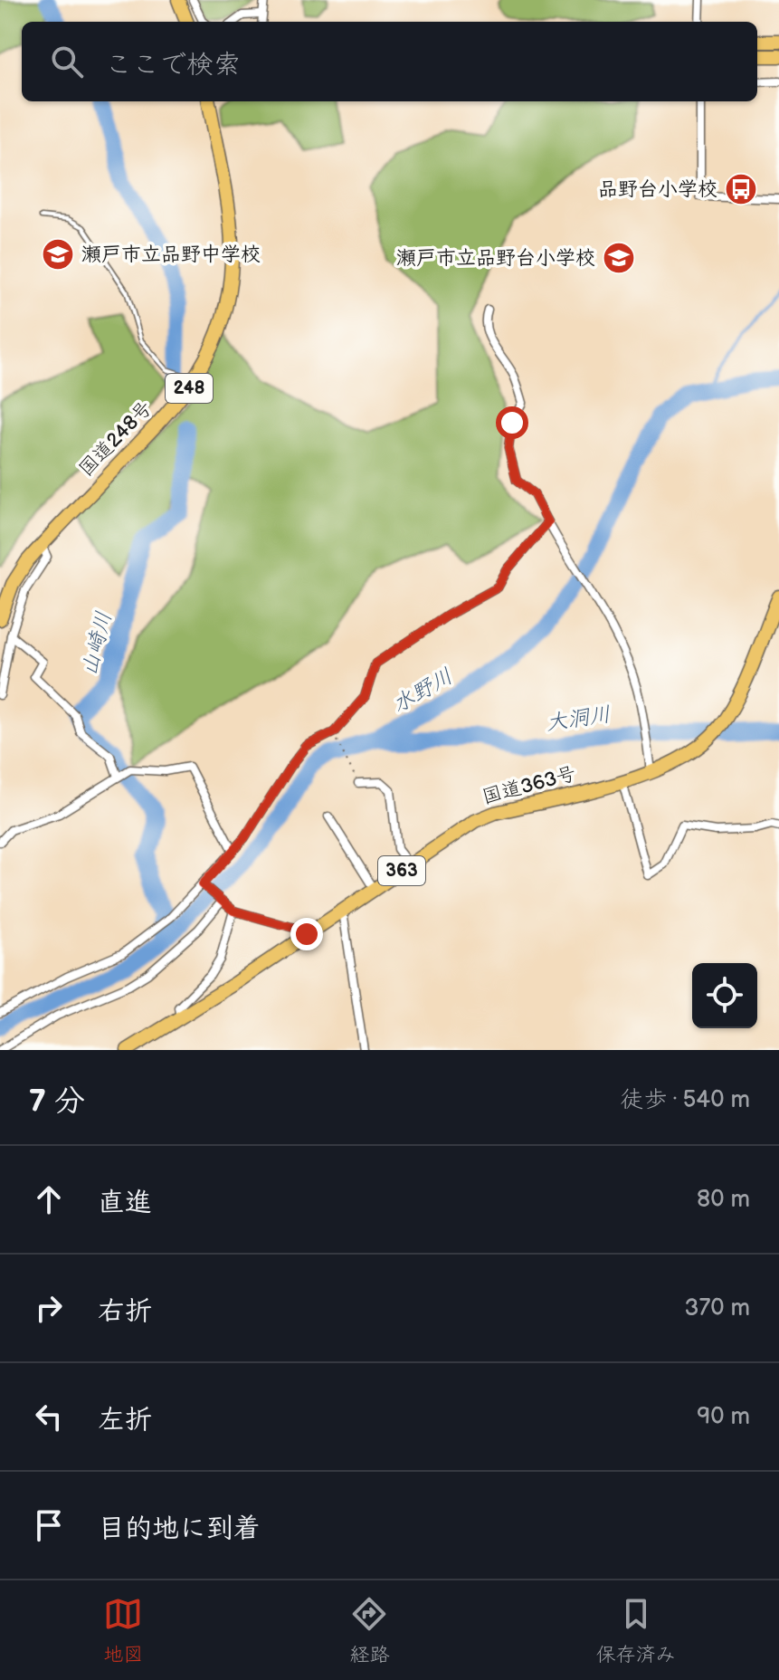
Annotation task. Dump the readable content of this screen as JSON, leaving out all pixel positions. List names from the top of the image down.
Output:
{
  "streets": {
    "highway": [
      "248",
      "国道248号",
      "国道363号",
      "363"
    ]
  },
  "water": ["山崎川", "水野川", "大洞川"],
  "places": {
    "bus stop": ["品野台小学校"],
    "school or university": ["瀬戸市立品野中学校", "瀬戸市立品野台小学校"]
  },
  "page": {
    "search": "ここで検索",
    "heading": ["7 分", "徒歩 · 540 m"],
    "list": [
      ["直進", "80 m"],
      ["右折", "370 m"],
      ["左折", "90 m"],
      "目的地に到着"
    ],
    "nav": ["地図", "経路", "保存済み"]
  }
}
